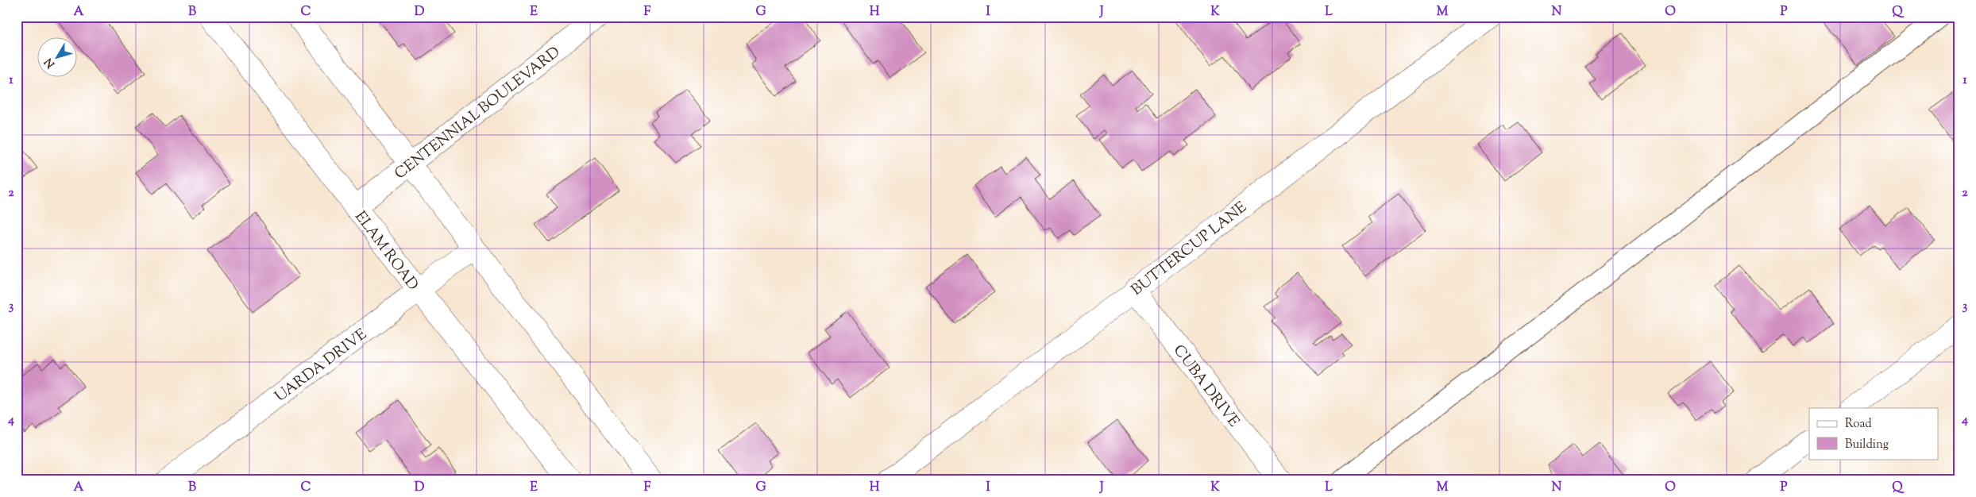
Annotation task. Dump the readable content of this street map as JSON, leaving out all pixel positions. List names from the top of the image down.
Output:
{
  "streets": {
    "street": [
      "CENTENNIAL BOULEVARD",
      "BUTTERCUP LANE",
      "ELAM ROAD",
      "UARDA DRIVE",
      "CUBA DRIVE"
    ]
  },
  "crossings": [
    ["CENTENNIAL BOULEVARD", "ELAM ROAD"],
    ["BUTTERCUP LANE", "CUBA DRIVE"],
    ["ELAM ROAD", "UARDA DRIVE"]
  ],
  "legend": ["Road", "Building"],
  "north": "bottom left",
  "grid": {
    "columns": [
      "A",
      "B",
      "C",
      "D",
      "E",
      "F",
      "G",
      "H",
      "I",
      "J",
      "K",
      "L",
      "M",
      "N",
      "O",
      "P",
      "Q"
    ],
    "rows": [
      "1",
      "2",
      "3",
      "4"
    ]
  }
}
